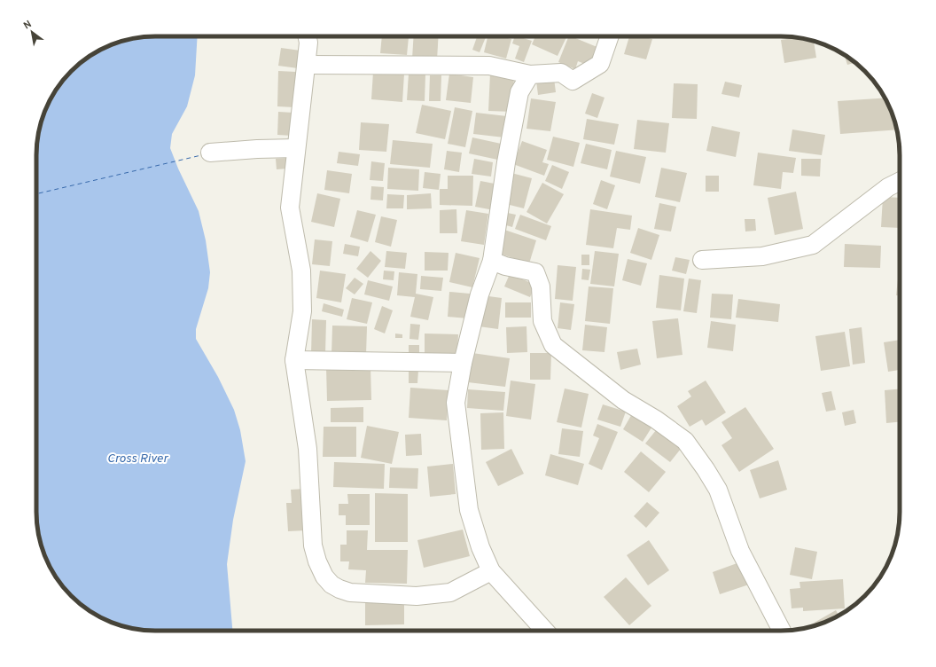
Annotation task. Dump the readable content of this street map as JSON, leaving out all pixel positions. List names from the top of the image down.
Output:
{
  "water": ["Cross River"],
  "north": "top left"
}
